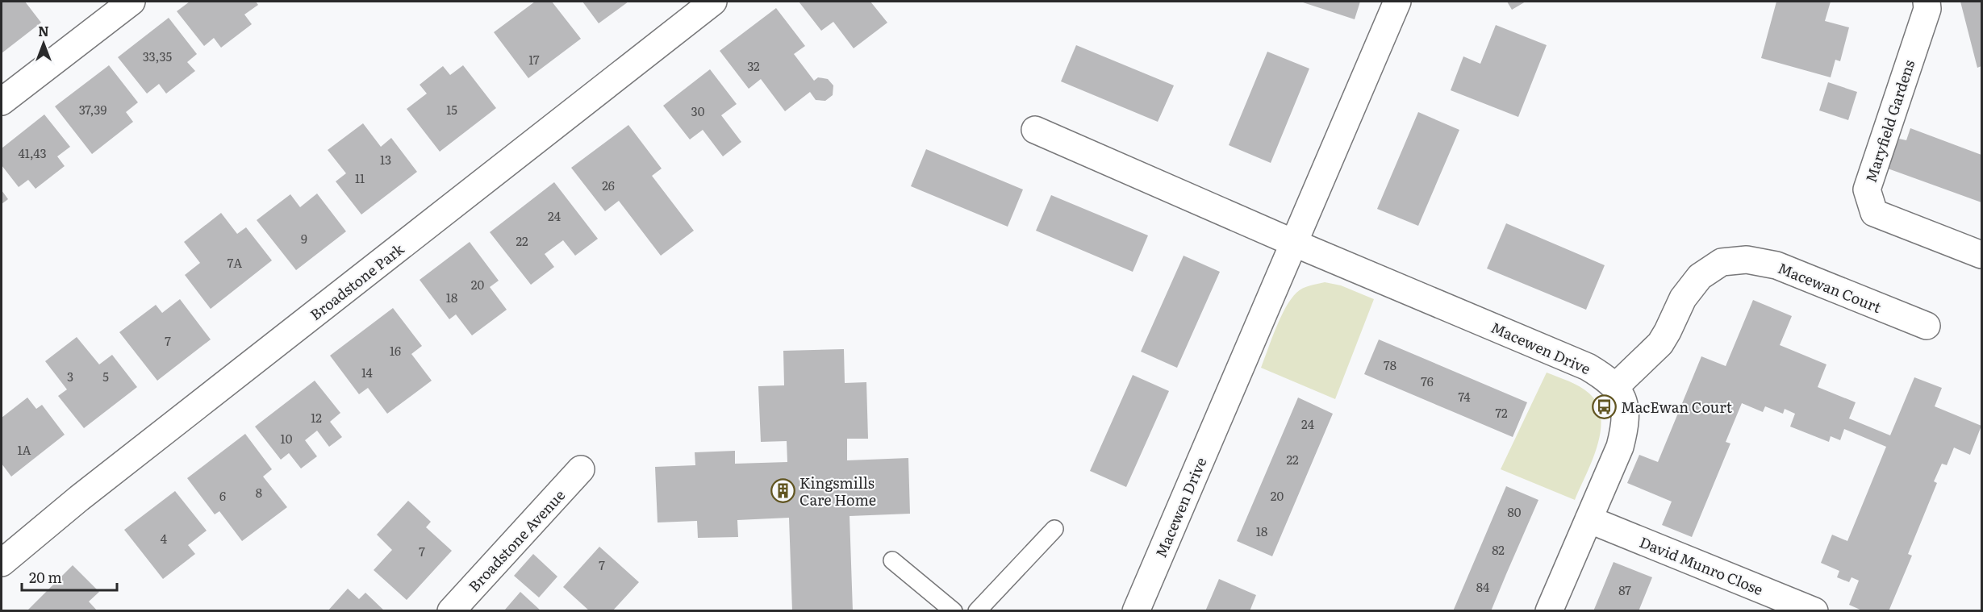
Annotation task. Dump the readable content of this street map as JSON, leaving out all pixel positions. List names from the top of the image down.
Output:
{
  "streets": {
    "street": [
      "Maryfield Gardens",
      "Broadstone Park",
      "Macewan Court",
      "Macewen Drive",
      "Broadstone Avenue",
      "David Munro Close"
    ]
  },
  "crossings": [
    ["Macewan Court", "Macewen Drive"]
  ],
  "places": {
    "bus stop": ["MacEwan Court"],
    "building": ["Kingsmills Care Home"]
  },
  "house_numbers": [
    "33,35",
    "17",
    "32",
    "37,39",
    "15",
    "30",
    "41,43",
    "13",
    "11",
    "26",
    "24",
    "9",
    "22",
    "7A",
    "20",
    "18",
    "7",
    "16",
    "78",
    "14",
    "3",
    "5",
    "76",
    "74",
    "72",
    "12",
    "24",
    "10",
    "1A",
    "22",
    "8",
    "6",
    "20",
    "80",
    "18",
    "4",
    "82",
    "7",
    "7",
    "84",
    "87"
  ],
  "scale_bar": "20 m",
  "north": "top"
}
